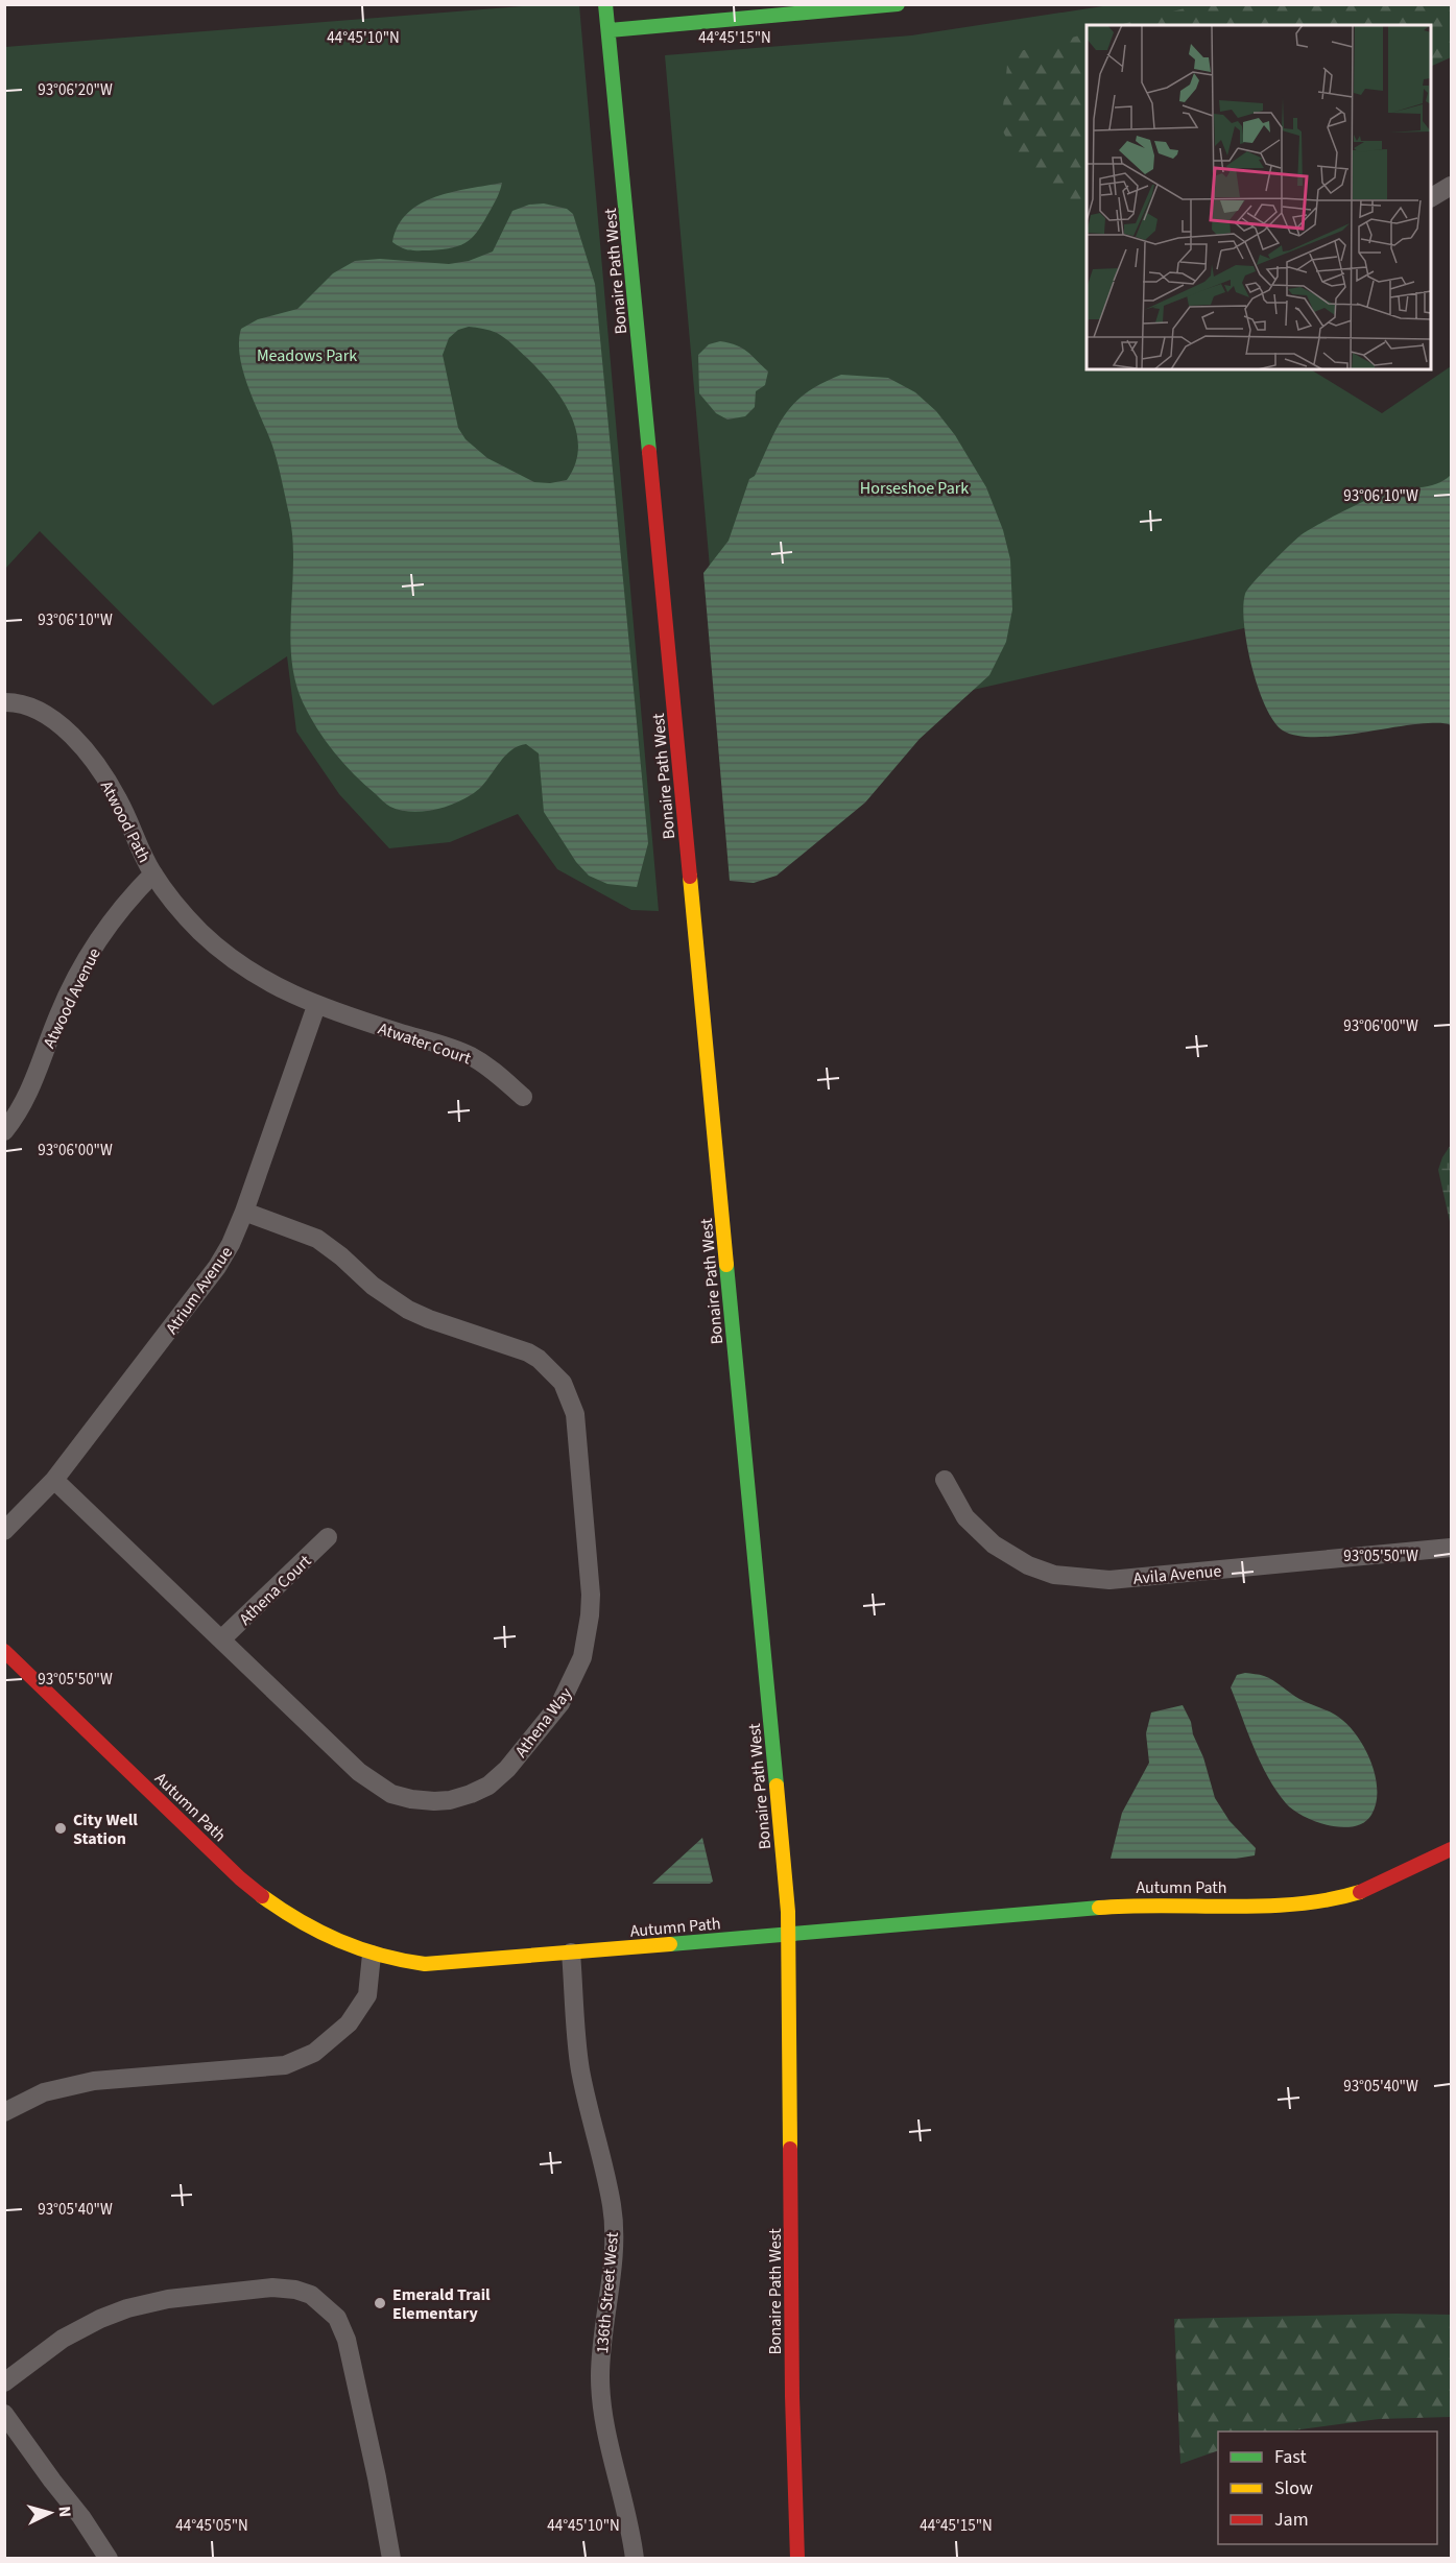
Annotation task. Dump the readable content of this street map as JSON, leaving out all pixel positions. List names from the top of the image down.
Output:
{
  "streets": {
    "street": [
      "Bonaire Path West",
      "Atwood Path",
      "Atwood Avenue",
      "Atwater Court",
      "Atrium Avenue",
      "Avila Avenue",
      "Athena Court",
      "Athena Way",
      "Autumn Path",
      "136th Street West"
    ]
  },
  "crossings": [
    ["Bonaire Path West", "Autumn Path"],
    ["Atwood Path", "Atwood Avenue"],
    ["Atwood Path", "Atwater Court"],
    ["Atwood Path", "Atrium Avenue"],
    ["Atwater Court", "Atrium Avenue"],
    ["Atrium Avenue", "Athena Way"],
    ["Athena Court", "Athena Way"],
    ["Autumn Path", "136th Street West"]
  ],
  "parks": ["Meadows Park", "Horseshoe Park"],
  "places": ["City Well Station", "Emerald Trail Elementary"],
  "legend": ["Fast", "Slow", "Jam"],
  "north": "right",
  "coordinates": [
    "44°45'10\"N",
    "44°45'15\"N",
    "93°06'20\"W",
    "93°06'10\"W",
    "93°06'00\"W",
    "93°05'50\"W",
    "93°05'40\"W",
    "44°45'05\"N"
  ]
}
